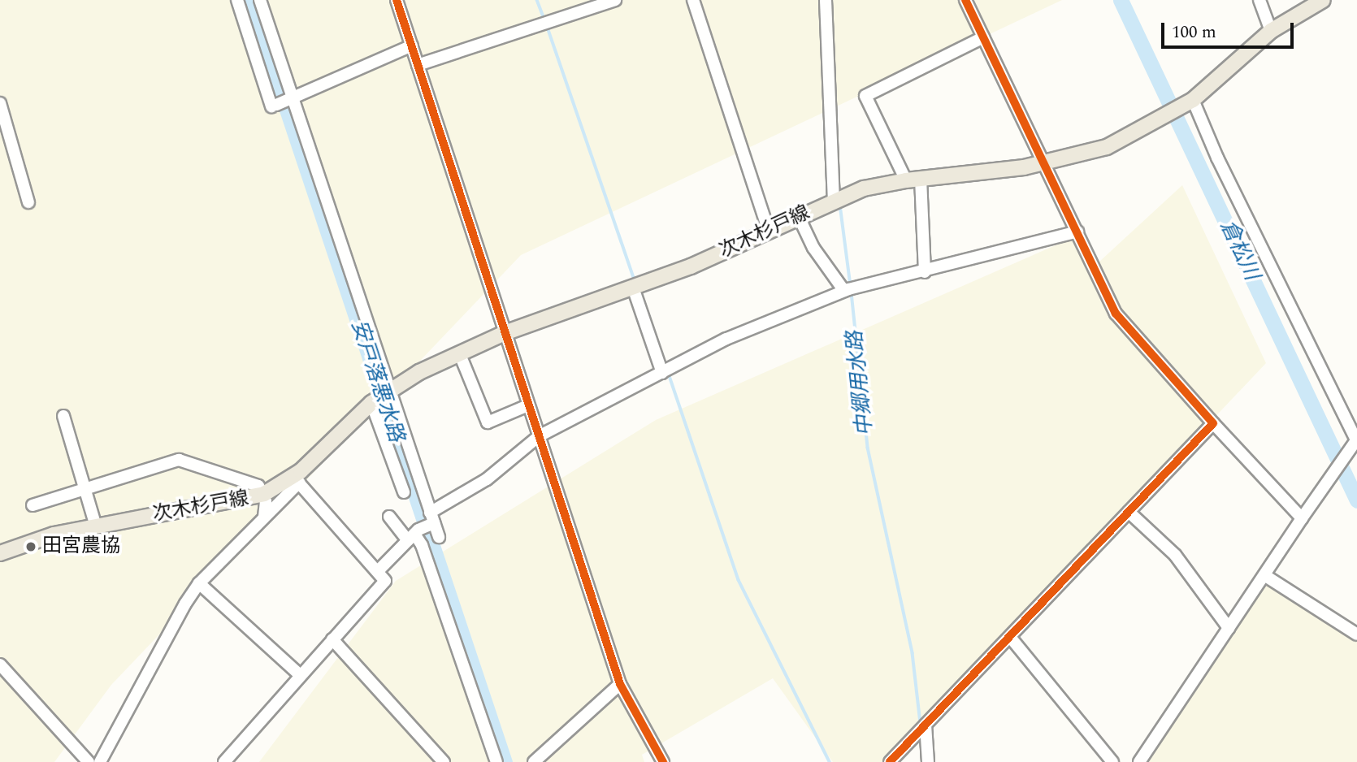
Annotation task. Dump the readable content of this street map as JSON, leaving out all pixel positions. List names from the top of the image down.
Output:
{
  "streets": {
    "main road": ["次木杉戸線"]
  },
  "water": ["倉松川", "安戸落悪水路", "中郷用水路"],
  "places": ["田宮農協"],
  "scale_bar": "100 m"
}
